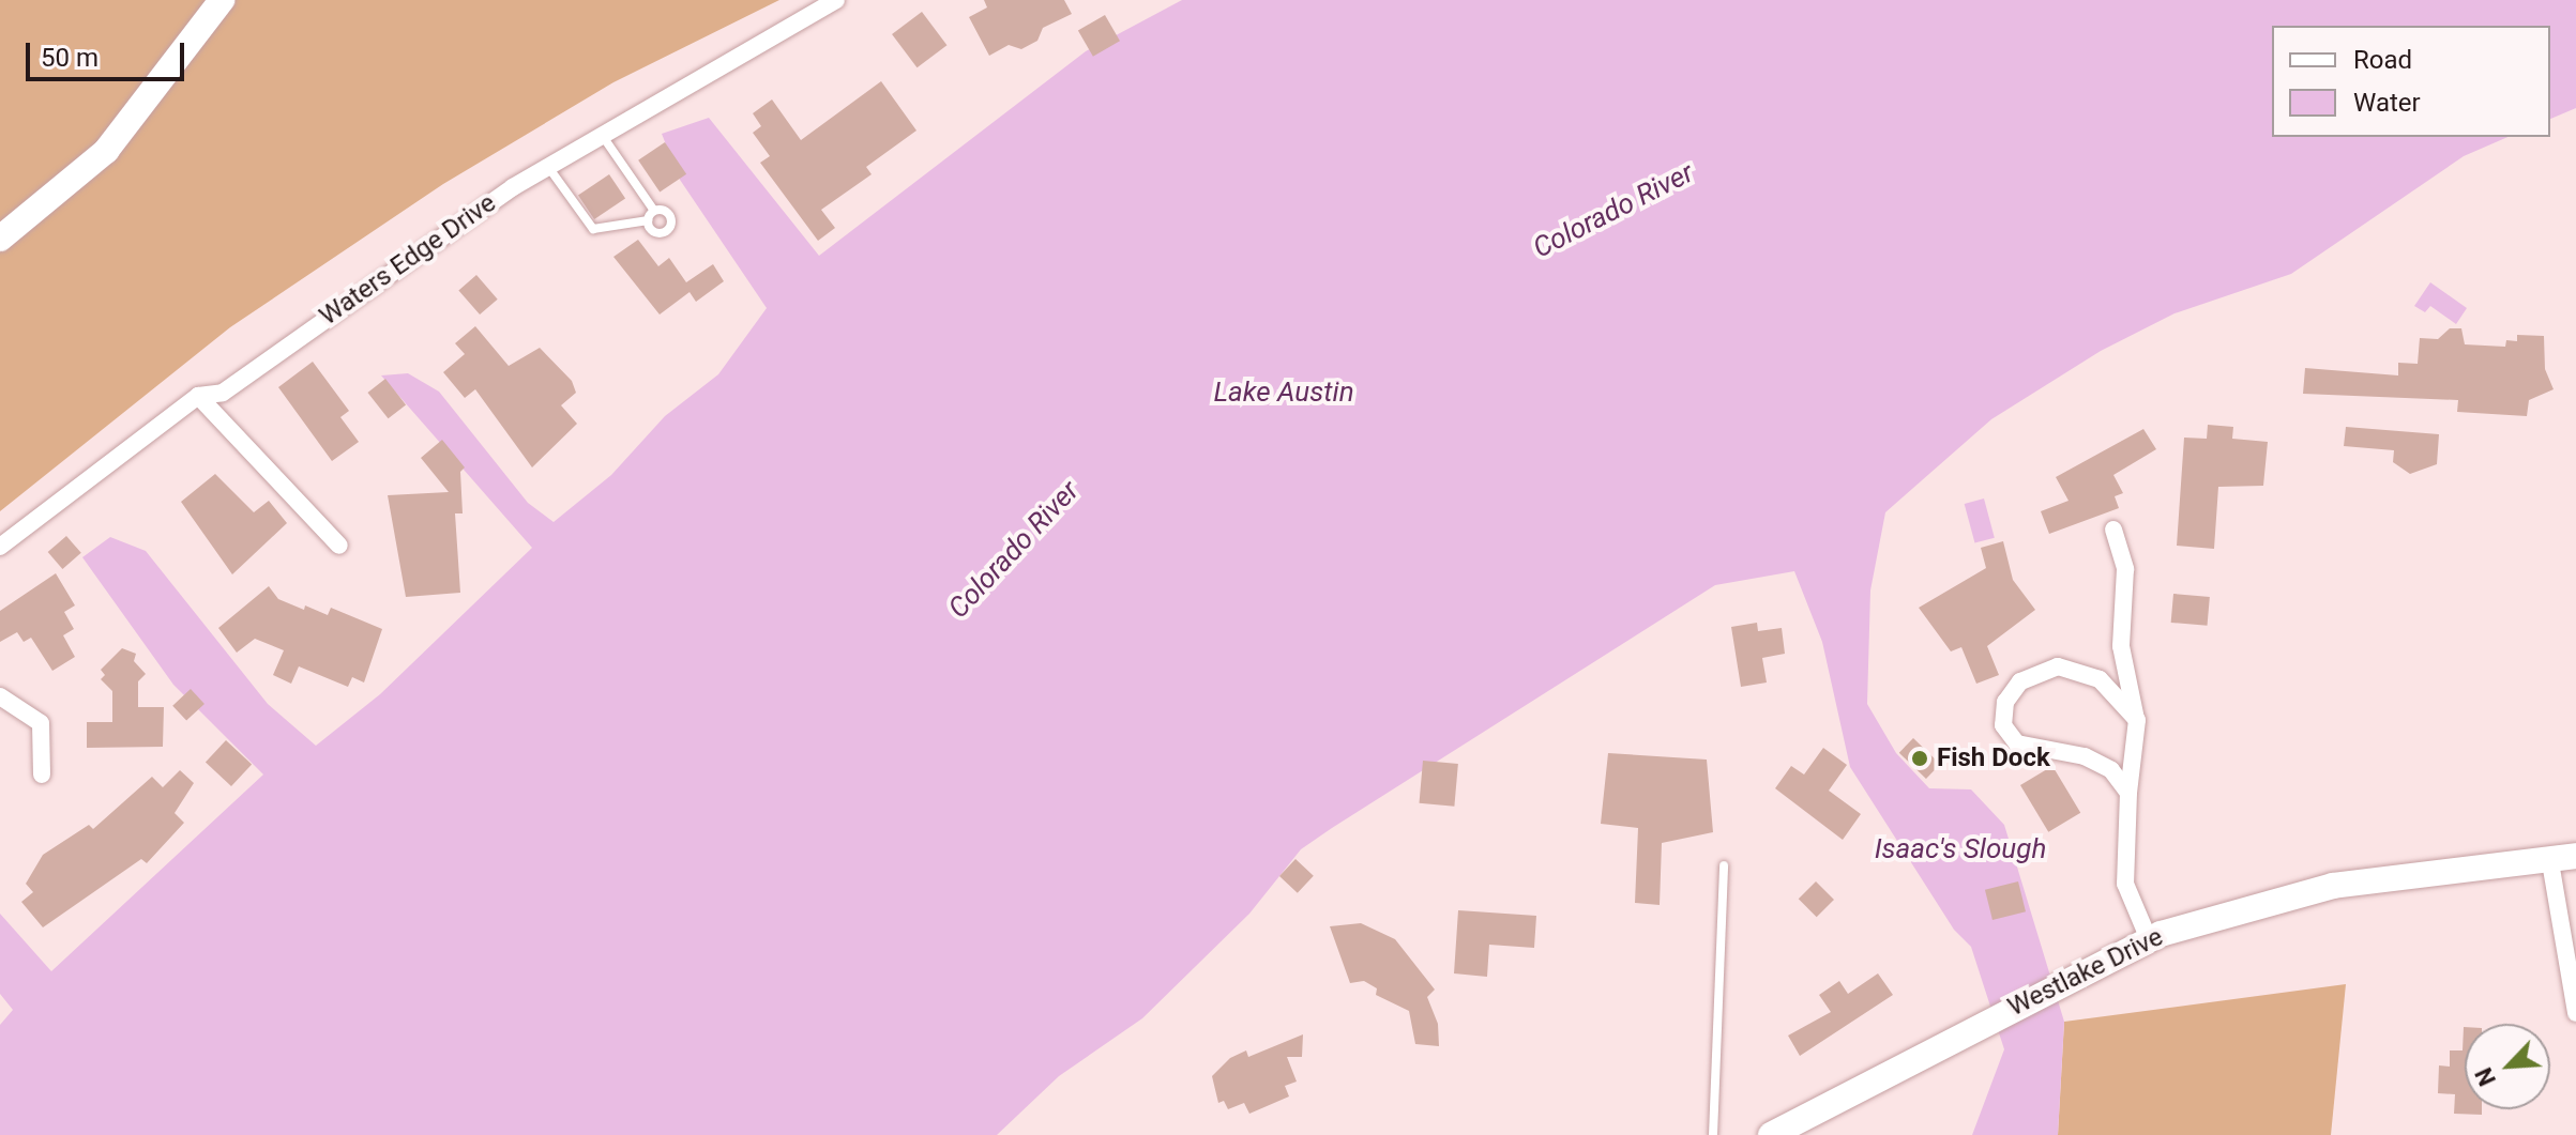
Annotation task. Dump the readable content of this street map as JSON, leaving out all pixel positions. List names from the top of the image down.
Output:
{
  "streets": {
    "street": ["Waters Edge Drive", "Westlake Drive"]
  },
  "water": ["Colorado River", "Lake Austin", "Isaac's Slough"],
  "places": ["Fish Dock"],
  "legend": ["Road", "Water"],
  "scale_bar": "50 m",
  "north": "bottom left"
}
